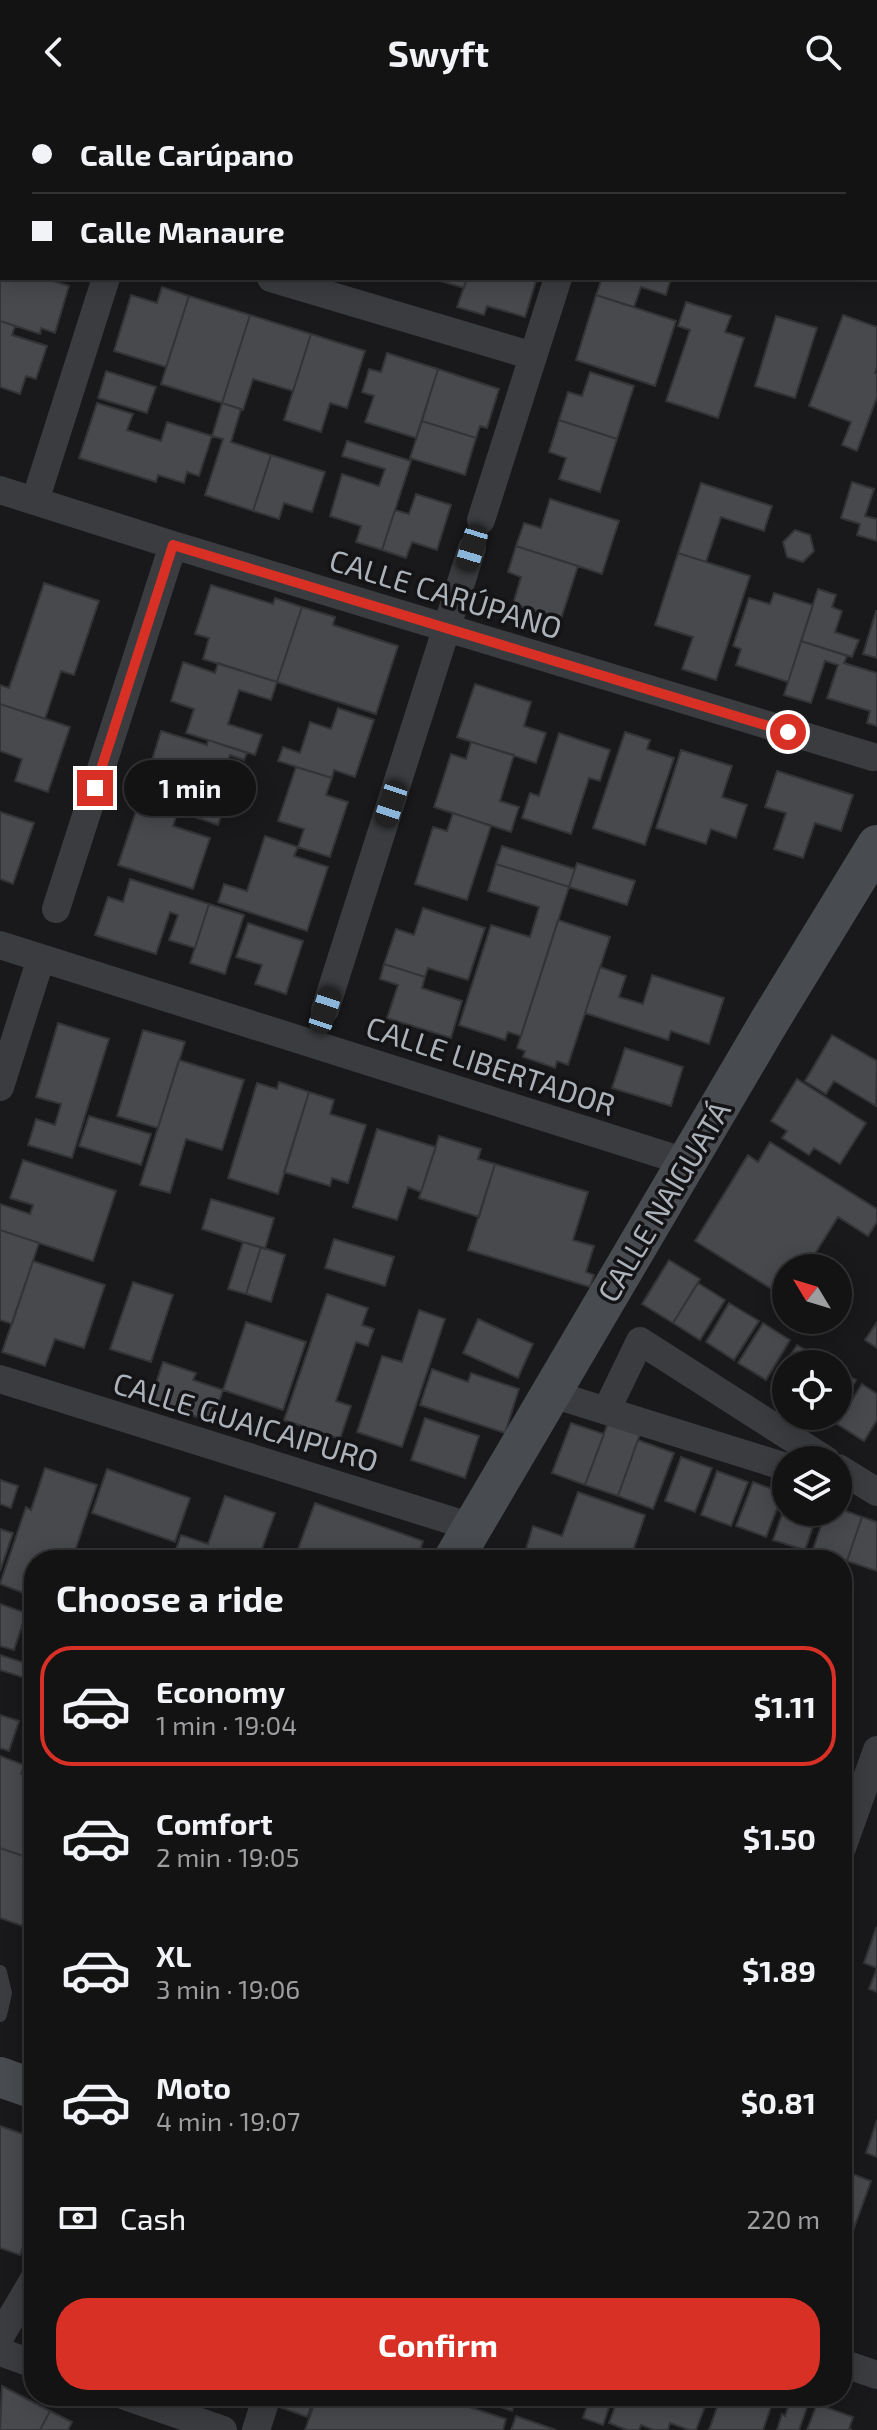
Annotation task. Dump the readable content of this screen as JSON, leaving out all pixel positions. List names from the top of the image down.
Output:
{
  "streets": {
    "street": [
      "CALLE CARÚPANO",
      "CALLE LIBERTADOR",
      "CALLE NAIGUATÁ",
      "CALLE GUAICAIPURO"
    ]
  },
  "crossings": [
    ["CALLE LIBERTADOR", "CALLE NAIGUATÁ"],
    ["CALLE NAIGUATÁ", "CALLE GUAICAIPURO"]
  ],
  "north": "top left",
  "page": {
    "header": "Swyft",
    "banner": ["Calle Carúpano", "Calle Manaure"],
    "bubble": "1 min",
    "heading": "Choose a ride",
    "list": [
      {
        "name": "Economy",
        "note": "1 min · 19:04",
        "value": "$1.11"
      },
      {
        "name": "Comfort",
        "note": "2 min · 19:05",
        "value": "$1.50"
      },
      {
        "name": "XL",
        "note": "3 min · 19:06",
        "value": "$1.89"
      },
      {
        "name": "Moto",
        "note": "4 min · 19:07",
        "value": "$0.81"
      }
    ],
    "pay": ["Cash", "220 m"],
    "buttons": "Confirm"
  }
}
